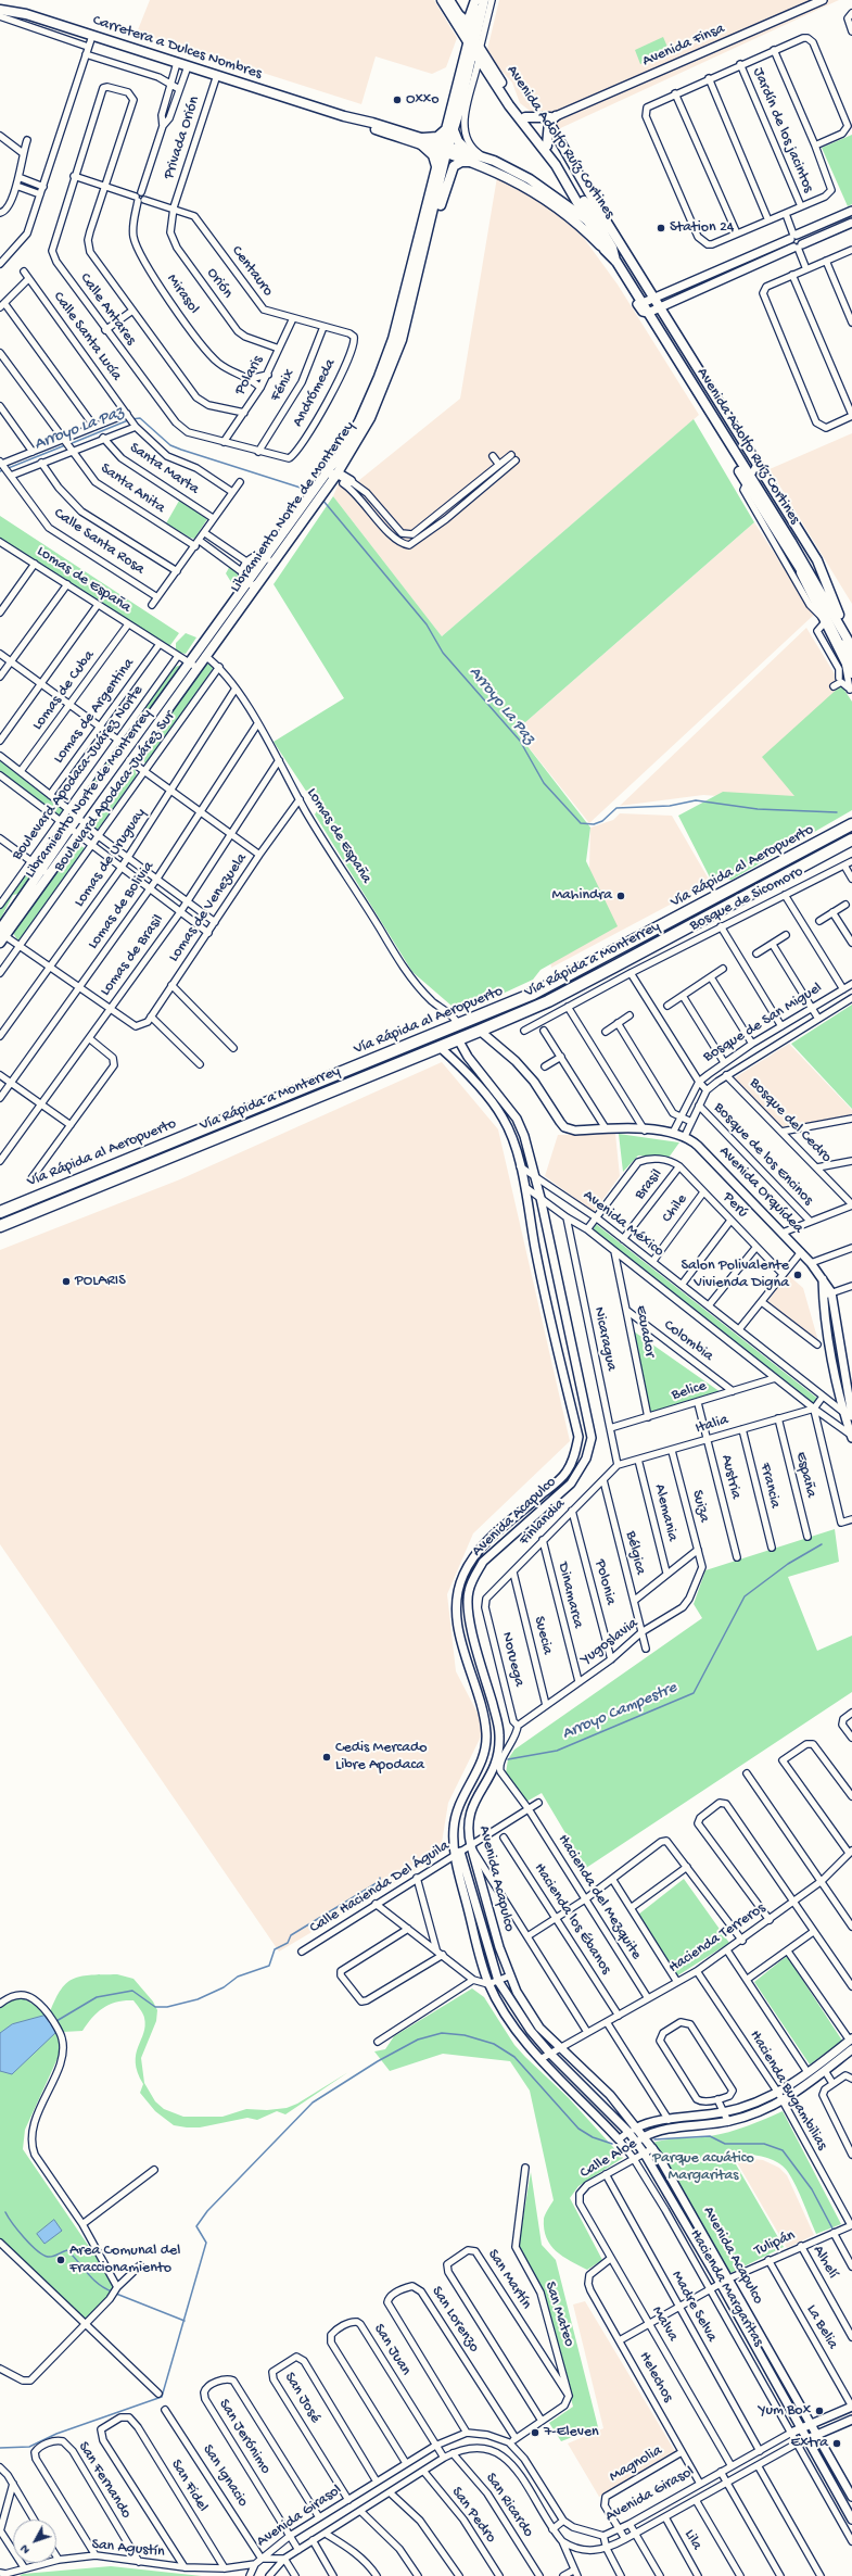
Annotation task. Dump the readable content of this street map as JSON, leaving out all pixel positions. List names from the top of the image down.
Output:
{
  "streets": {
    "highway": ["Vía Rápida al Aeropuerto", "Vía Rápida a Monterrey"],
    "main road": ["Carretera a Dulces Nombres", "Avenida Adolfo Ruíz Cortines", "Libramiento Norte de Monterrey"],
    "street": [
      "Avenida Finsa",
      "Jardín de los jacintos",
      "Privada Orión",
      "Centauro",
      "Orión",
      "Mirasol",
      "Calle Antares",
      "Calle Santa Lucía",
      "Polaris",
      "Fénix",
      "Andrómeda",
      "Santa Marta",
      "Santa Anita",
      "Calle Santa Rosa",
      "Lomas de España",
      "Lomas de Cuba",
      "Lomas de Argentina",
      "Boulevard Apodaca-Juárez Norte",
      "Boulevard Apodaca-Juárez Sur",
      "Lomas de Uruguay",
      "Bosque de Sicomoro",
      "Lomas de Bolivia",
      "Lomas de Venezuela",
      "Lomas de Brasil",
      "Bosque de San Miguel",
      "Bosque del Cedro",
      "Bosque de los Encinos",
      "Brasil",
      "Avenida Orquídea",
      "Perú",
      "Chile",
      "Avenida México",
      "Ecuador",
      "Nicaragua",
      "Colombia",
      "Belice",
      "Italia",
      "España",
      "Austria",
      "Francia",
      "Suiza",
      "Alemania",
      "Avenida Acapulco",
      "Finlandia",
      "Bélgica",
      "Polonia",
      "Dinamarca",
      "Suecia",
      "Yugoslavia",
      "Noruega",
      "Calle Hacienda Del Águila",
      "Hacienda del Mezquite",
      "Hacienda los Ébanos",
      "Hacienda Terreros",
      "Hacienda Bugambilias",
      "Calle Aloe",
      "Tulipán",
      "Alhelí",
      "San Martín",
      "Hacienda Margaritas",
      "Madre Selva",
      "San Mateo",
      "San Lorenzo",
      "Malva",
      "La Belia",
      "San Juan",
      "Helechos",
      "San José",
      "San Jerónimo",
      "Magnolia",
      "San Ignacio",
      "San Fernando",
      "San Fidel",
      "Avenida Girasol",
      "San Ricardo",
      "San Pedro",
      "Lila",
      "San Agustín"
    ]
  },
  "crossings": [
    ["Carretera a Dulces Nombres", "Privada Orión"],
    ["Carretera a Dulces Nombres", "Avenida Adolfo Ruíz Cortines"],
    ["Carretera a Dulces Nombres", "Mirasol"],
    ["Carretera a Dulces Nombres", "Libramiento Norte de Monterrey"],
    ["Privada Orión", "Centauro"],
    ["Privada Orión", "Orión"],
    ["Avenida Adolfo Ruíz Cortines", "Libramiento Norte de Monterrey"],
    ["Centauro", "Orión"],
    ["Centauro", "Mirasol"],
    ["Centauro", "Polaris"],
    ["Centauro", "Fénix"],
    ["Centauro", "Andrómeda"],
    ["Orión", "Polaris"],
    ["Mirasol", "Polaris"],
    ["Calle Antares", "Polaris"],
    ["Calle Antares", "Fénix"],
    ["Calle Antares", "Andrómeda"],
    ["Libramiento Norte de Monterrey", "Lomas de España"],
    ["Lomas de España", "Lomas de Cuba"],
    ["Lomas de España", "Lomas de Argentina"],
    ["Lomas de España", "Boulevard Apodaca-Juárez Norte"],
    ["Lomas de España", "Boulevard Apodaca-Juárez Sur"],
    ["Lomas de España", "Lomas de Uruguay"],
    ["Lomas de España", "Vía Rápida al Aeropuerto"],
    ["Lomas de España", "Lomas de Bolivia"],
    ["Lomas de España", "Lomas de Venezuela"],
    ["Lomas de España", "Lomas de Brasil"],
    ["Lomas de Venezuela", "Lomas de Brasil"],
    ["Vía Rápida a Monterrey", "Avenida Acapulco"],
    ["Bosque de San Miguel", "Bosque del Cedro"],
    ["Bosque de San Miguel", "Bosque de los Encinos"],
    ["Bosque de San Miguel", "Avenida Orquídea"],
    ["Brasil", "Perú"],
    ["Brasil", "Avenida México"],
    ["Avenida Orquídea", "Avenida México"],
    ["Perú", "Chile"],
    ["Perú", "Avenida México"],
    ["Chile", "Avenida México"],
    ["Avenida México", "Ecuador"],
    ["Avenida México", "Nicaragua"],
    ["Avenida México", "Belice"],
    ["Avenida México", "Italia"],
    ["Avenida México", "Avenida Acapulco"],
    ["Ecuador", "Colombia"],
    ["Ecuador", "Belice"],
    ["Nicaragua", "Belice"],
    ["Nicaragua", "Italia"],
    ["Nicaragua", "Finlandia"],
    ["Colombia", "Belice"],
    ["Belice", "Austria"],
    ["Italia", "España"],
    ["Italia", "Austria"],
    ["Italia", "Francia"],
    ["Italia", "Suiza"],
    ["Italia", "Alemania"],
    ["Italia", "Finlandia"],
    ["Suiza", "Yugoslavia"],
    ["Avenida Acapulco", "Calle Hacienda Del Águila"],
    ["Avenida Acapulco", "Hacienda Terreros"],
    ["Avenida Acapulco", "Calle Aloe"],
    ["Avenida Acapulco", "Tulipán"],
    ["Avenida Acapulco", "Hacienda Margaritas"],
    ["Avenida Acapulco", "Avenida Girasol"],
    ["Finlandia", "Bélgica"],
    ["Finlandia", "Polonia"],
    ["Finlandia", "Dinamarca"],
    ["Finlandia", "Suecia"],
    ["Finlandia", "Noruega"],
    ["Bélgica", "Yugoslavia"],
    ["Polonia", "Yugoslavia"],
    ["Dinamarca", "Yugoslavia"],
    ["Suecia", "Yugoslavia"],
    ["Yugoslavia", "Noruega"],
    ["Yugoslavia", "Hacienda del Mezquite"],
    ["Noruega", "Hacienda del Mezquite"],
    ["Calle Hacienda Del Águila", "Hacienda del Mezquite"],
    ["Hacienda del Mezquite", "Hacienda Terreros"],
    ["Hacienda los Ébanos", "Hacienda Terreros"],
    ["Hacienda Terreros", "Hacienda Bugambilias"],
    ["Hacienda Bugambilias", "Tulipán"],
    ["Calle Aloe", "Hacienda Margaritas"],
    ["Calle Aloe", "Madre Selva"],
    ["Calle Aloe", "Malva"],
    ["Tulipán", "Alhelí"],
    ["Tulipán", "Hacienda Margaritas"],
    ["Tulipán", "Madre Selva"],
    ["Tulipán", "Malva"],
    ["Tulipán", "La Belia"],
    ["Tulipán", "Helechos"],
    ["San Martín", "San Mateo"],
    ["Hacienda Margaritas", "Avenida Girasol"],
    ["Madre Selva", "Avenida Girasol"],
    ["San Lorenzo", "Avenida Girasol"],
    ["Malva", "Helechos"],
    ["Malva", "Avenida Girasol"],
    ["La Belia", "Avenida Girasol"],
    ["San Juan", "Avenida Girasol"],
    ["Helechos", "Magnolia"],
    ["Helechos", "Avenida Girasol"],
    ["San José", "Avenida Girasol"],
    ["San Jerónimo", "Avenida Girasol"],
    ["Magnolia", "Avenida Girasol"],
    ["San Ignacio", "Avenida Girasol"],
    ["San Fernando", "San Agustín"],
    ["San Fidel", "San Agustín"],
    ["Avenida Girasol", "San Ricardo"],
    ["Avenida Girasol", "San Pedro"],
    ["Avenida Girasol", "Lila"],
    ["Avenida Girasol", "San Agustín"]
  ],
  "water": ["Arroyo La Paz", "Arroyo Campestre"],
  "parks": ["Parque acuático Margaritas"],
  "places": [
    "Oxxo",
    "Station 24",
    "Mahindra",
    "Salon Polivalente Vivienda Digna",
    "POLARIS",
    "Cedis Mercado Libre Apodaca",
    "Area Comunal del Fraccionamiento",
    "Yum Box",
    "7-Eleven",
    "Extra"
  ],
  "north": "bottom left"
}
